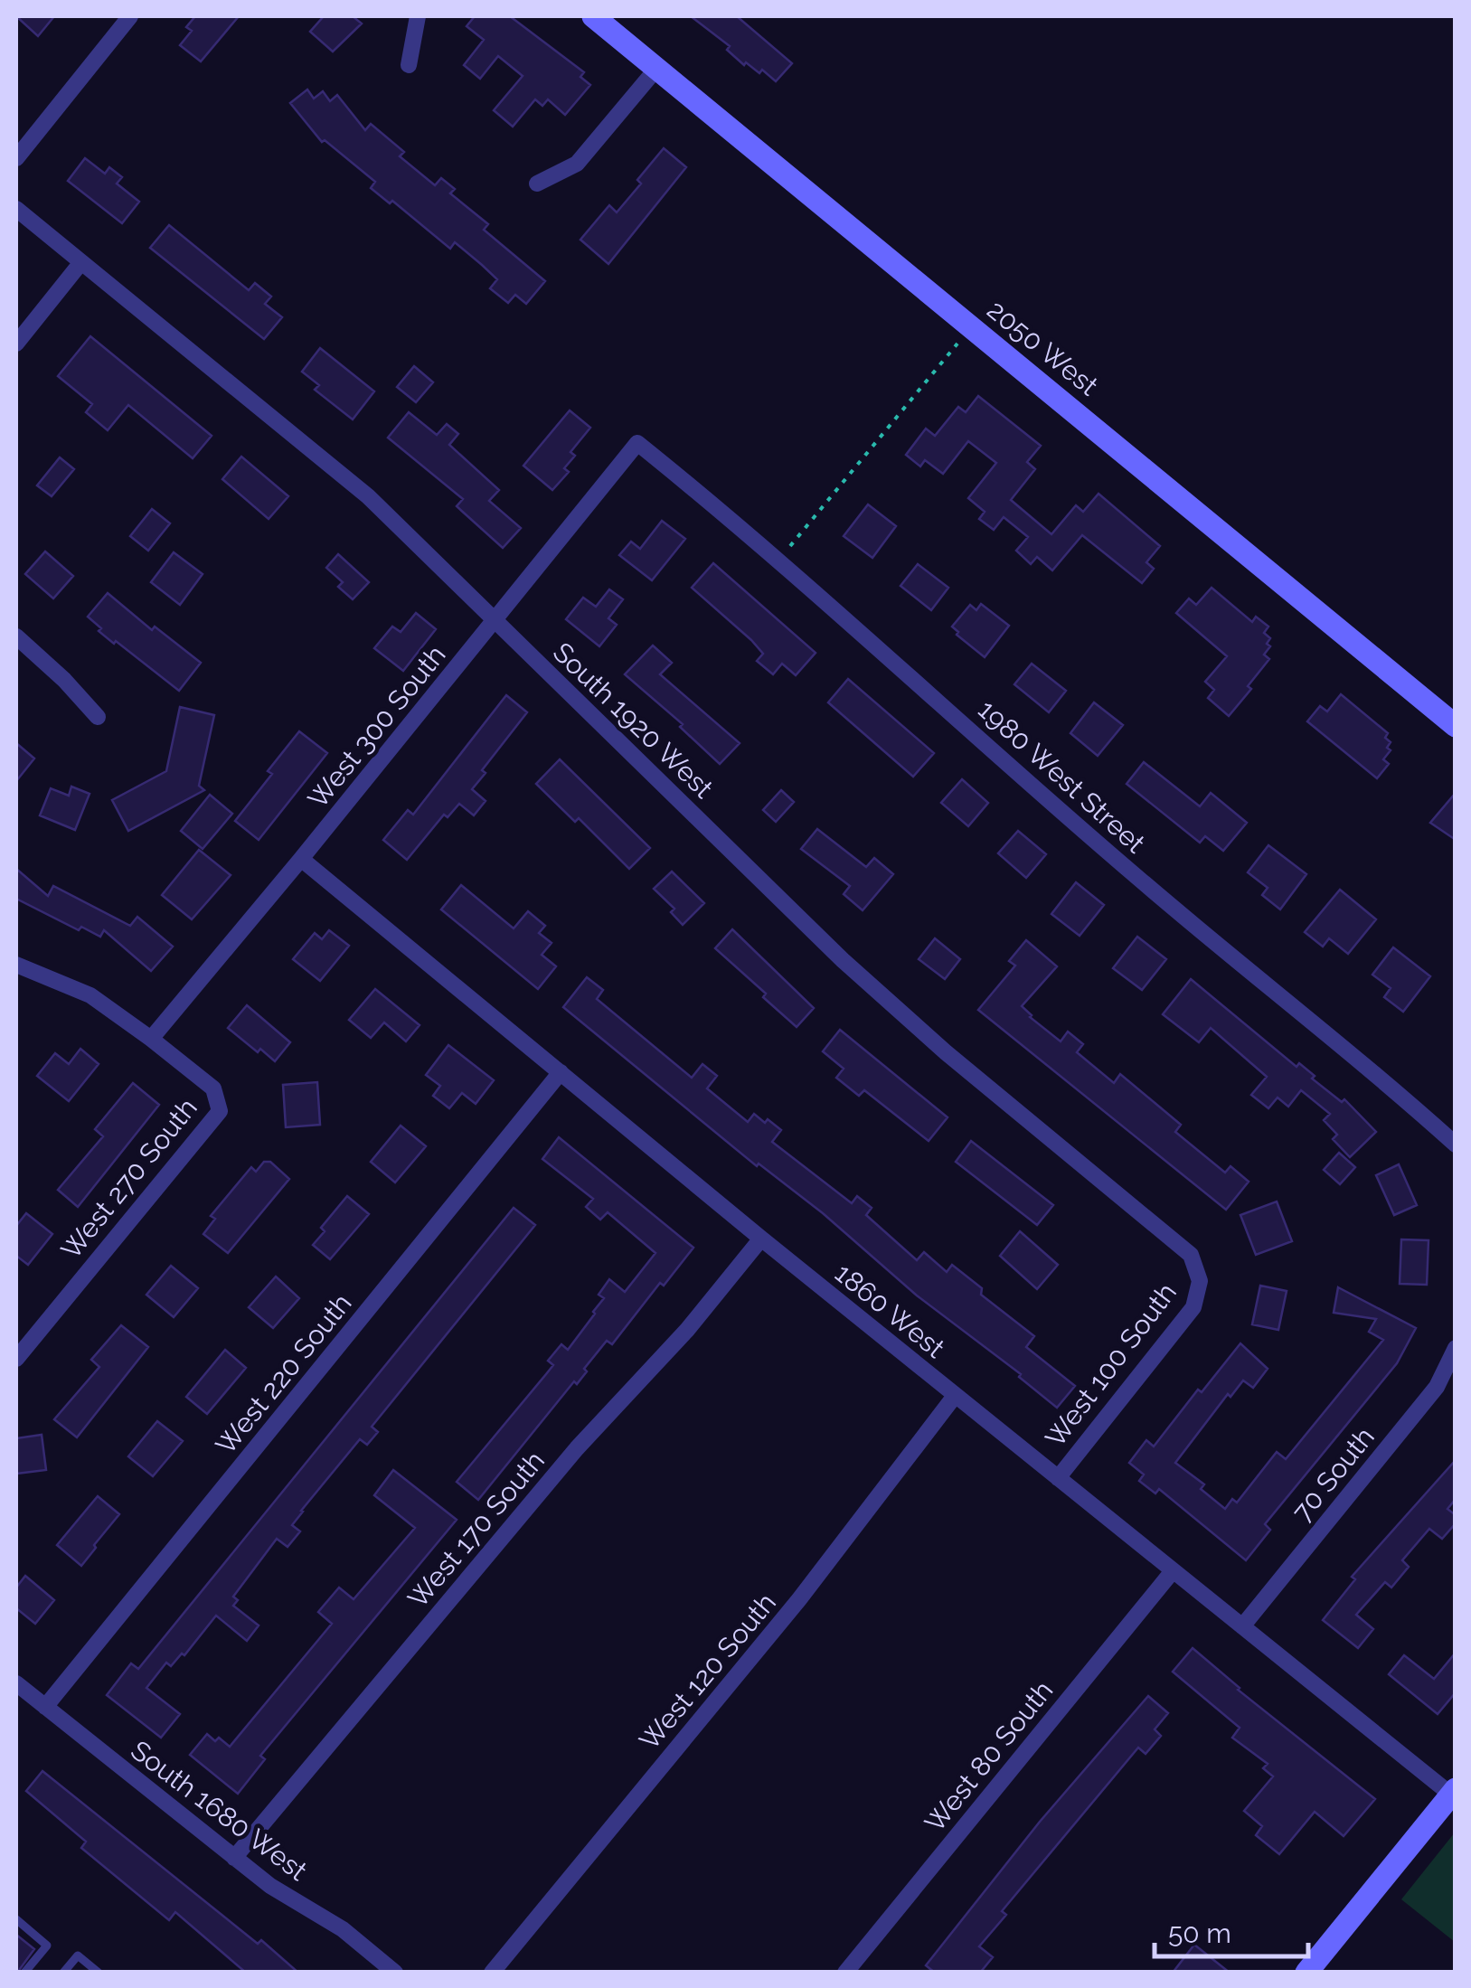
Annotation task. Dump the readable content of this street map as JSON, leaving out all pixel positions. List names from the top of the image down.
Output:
{
  "streets": {
    "street": [
      "2050 West",
      "South 1920 West",
      "West 300 South",
      "1980 West Street",
      "West 270 South",
      "1860 West",
      "West 100 South",
      "West 220 South",
      "70 South",
      "West 170 South",
      "West 120 South",
      "West 80 South",
      "South 1680 West"
    ]
  },
  "crossings": [
    ["South 1920 West", "West 300 South"],
    ["South 1920 West", "West 100 South"],
    ["West 300 South", "1980 West Street"],
    ["West 300 South", "West 270 South"],
    ["West 300 South", "1860 West"],
    ["1860 West", "West 100 South"],
    ["1860 West", "West 220 South"],
    ["1860 West", "70 South"],
    ["1860 West", "West 170 South"],
    ["1860 West", "West 120 South"],
    ["1860 West", "West 80 South"],
    ["West 220 South", "South 1680 West"],
    ["West 170 South", "South 1680 West"]
  ],
  "scale_bar": "50 m"
}
